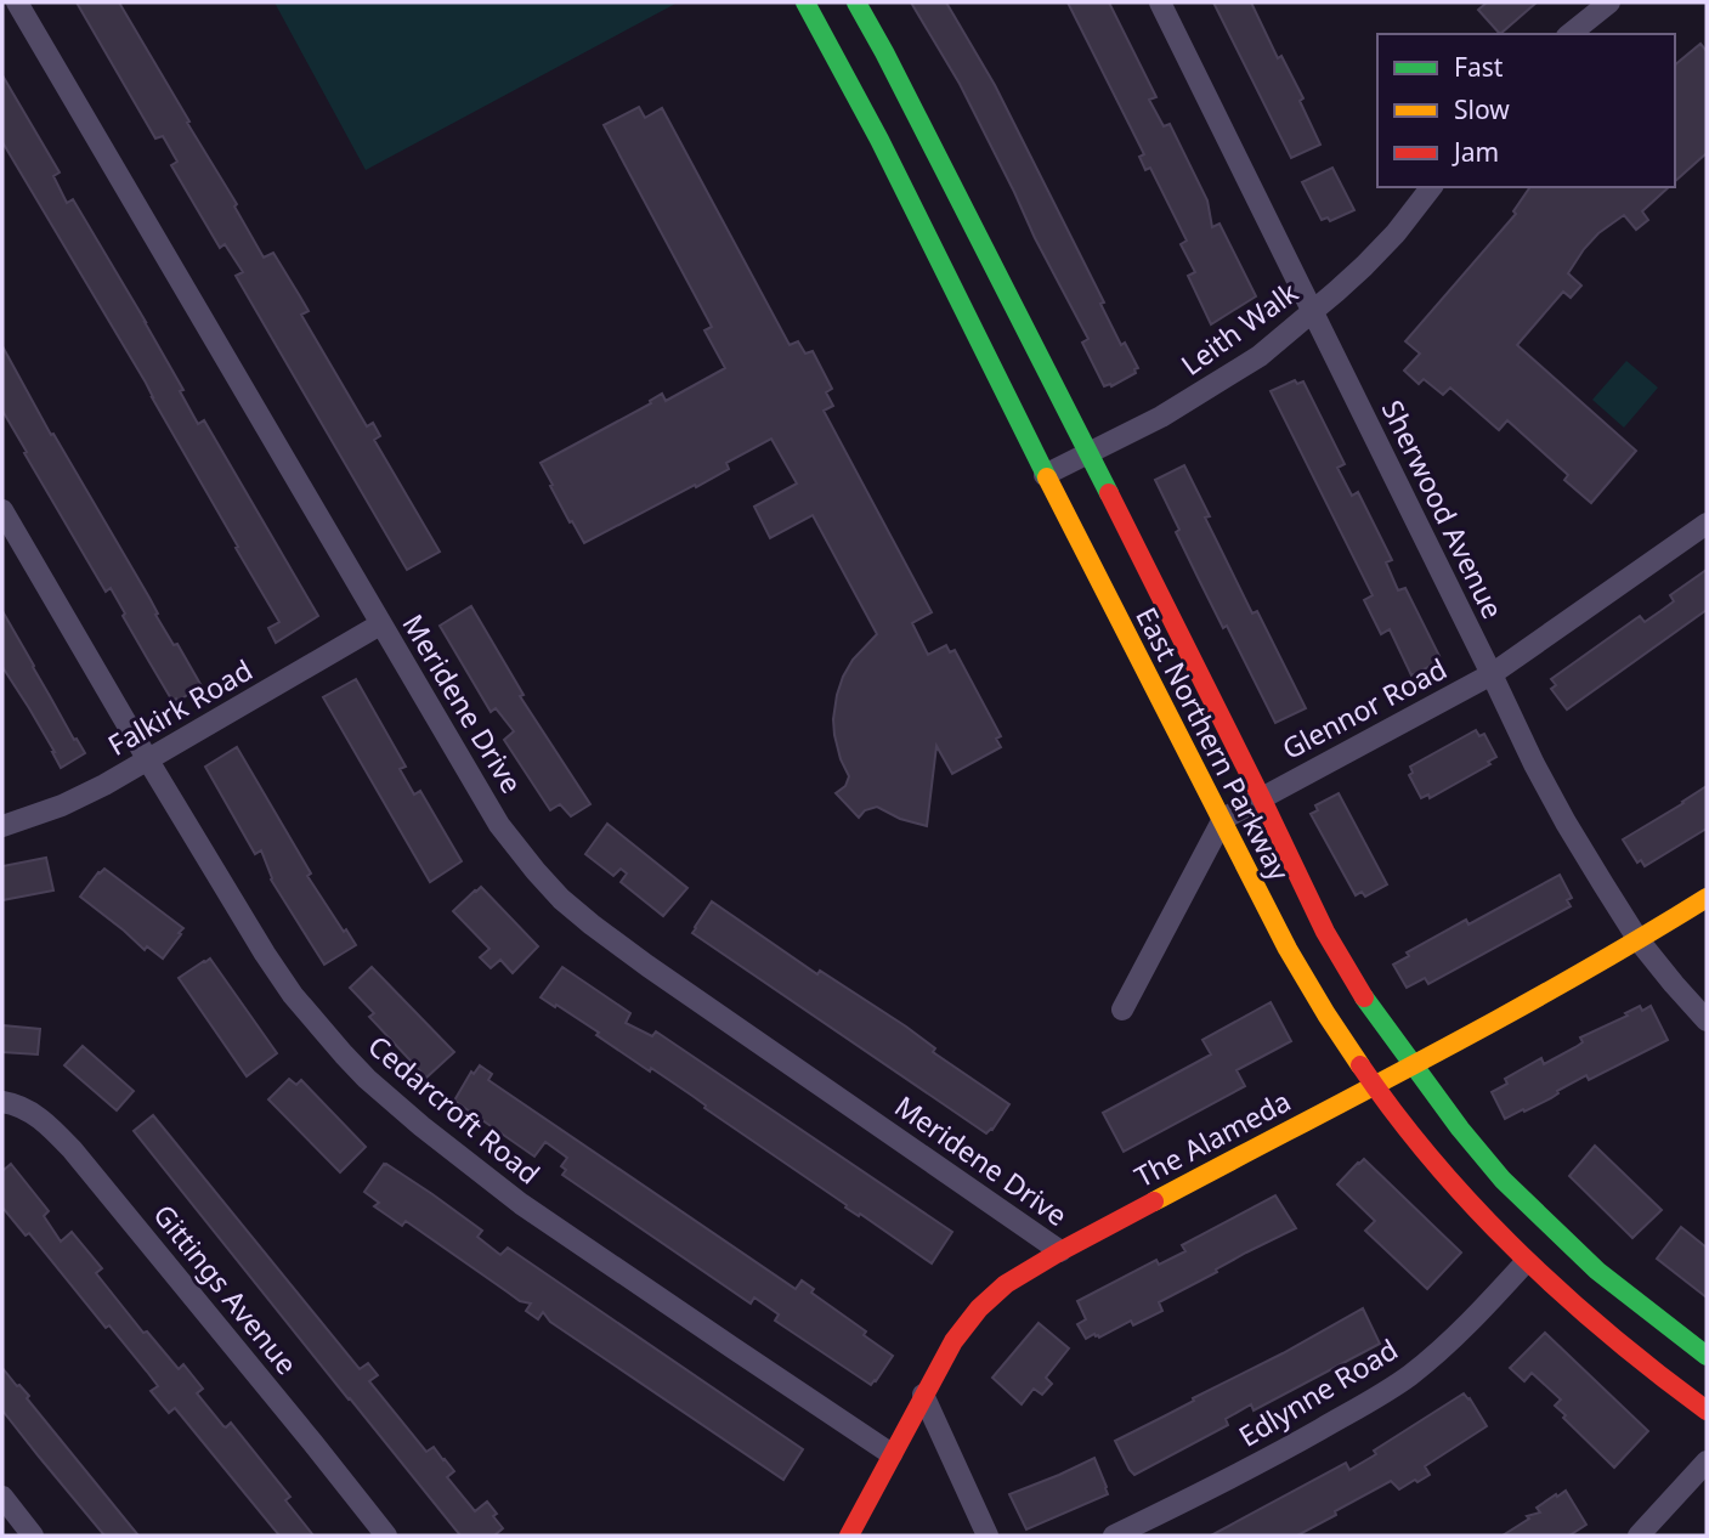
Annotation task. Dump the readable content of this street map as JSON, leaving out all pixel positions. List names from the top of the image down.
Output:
{
  "streets": {
    "main road": ["East Northern Parkway", "The Alameda"],
    "street": [
      "Leith Walk",
      "Sherwood Avenue",
      "Meridene Drive",
      "Falkirk Road",
      "Glennor Road",
      "Cedarcroft Road",
      "Gittings Avenue",
      "Edlynne Road"
    ]
  },
  "crossings": [
    ["Leith Walk", "Sherwood Avenue"],
    ["Leith Walk", "East Northern Parkway"],
    ["Sherwood Avenue", "Glennor Road"],
    ["Sherwood Avenue", "The Alameda"],
    ["Meridene Drive", "Falkirk Road"],
    ["Meridene Drive", "The Alameda"],
    ["Falkirk Road", "Cedarcroft Road"],
    ["Glennor Road", "East Northern Parkway"],
    ["East Northern Parkway", "The Alameda"],
    ["East Northern Parkway", "Edlynne Road"],
    ["Cedarcroft Road", "The Alameda"]
  ],
  "legend": ["Fast", "Slow", "Jam"]
}
